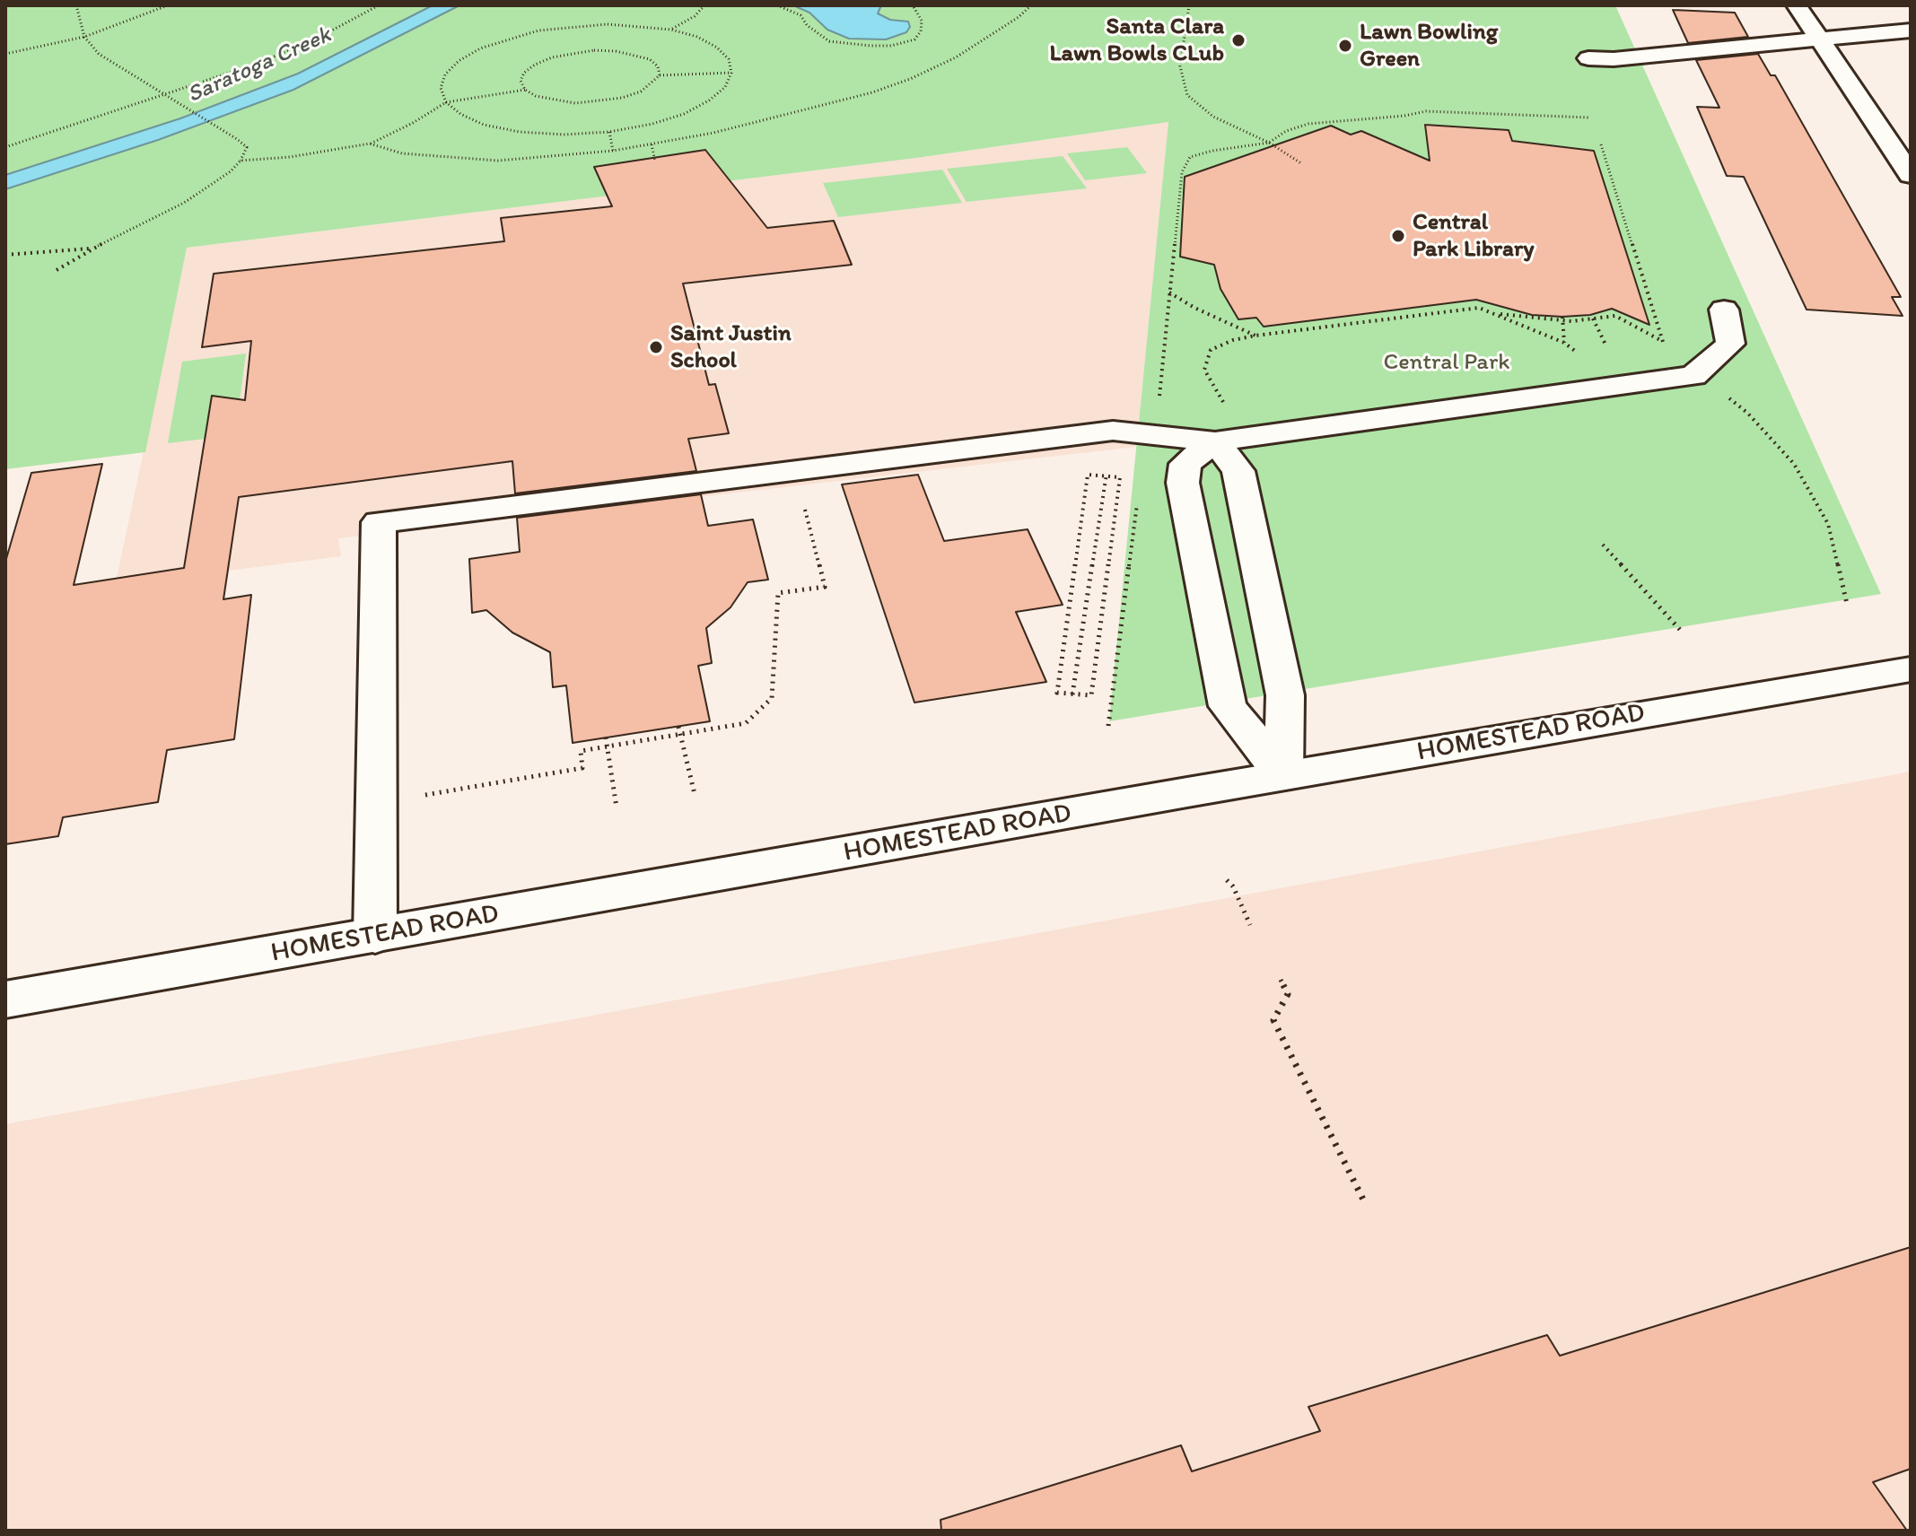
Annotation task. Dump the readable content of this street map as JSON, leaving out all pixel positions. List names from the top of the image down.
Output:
{
  "streets": {
    "main road": ["HOMESTEAD ROAD"]
  },
  "water": ["Saratoga Creek"],
  "parks": ["Central Park"],
  "places": [
    "Santa Clara Lawn Bowls CLub",
    "Lawn Bowling Green",
    "Central Park Library",
    "Saint Justin School"
  ]
}
